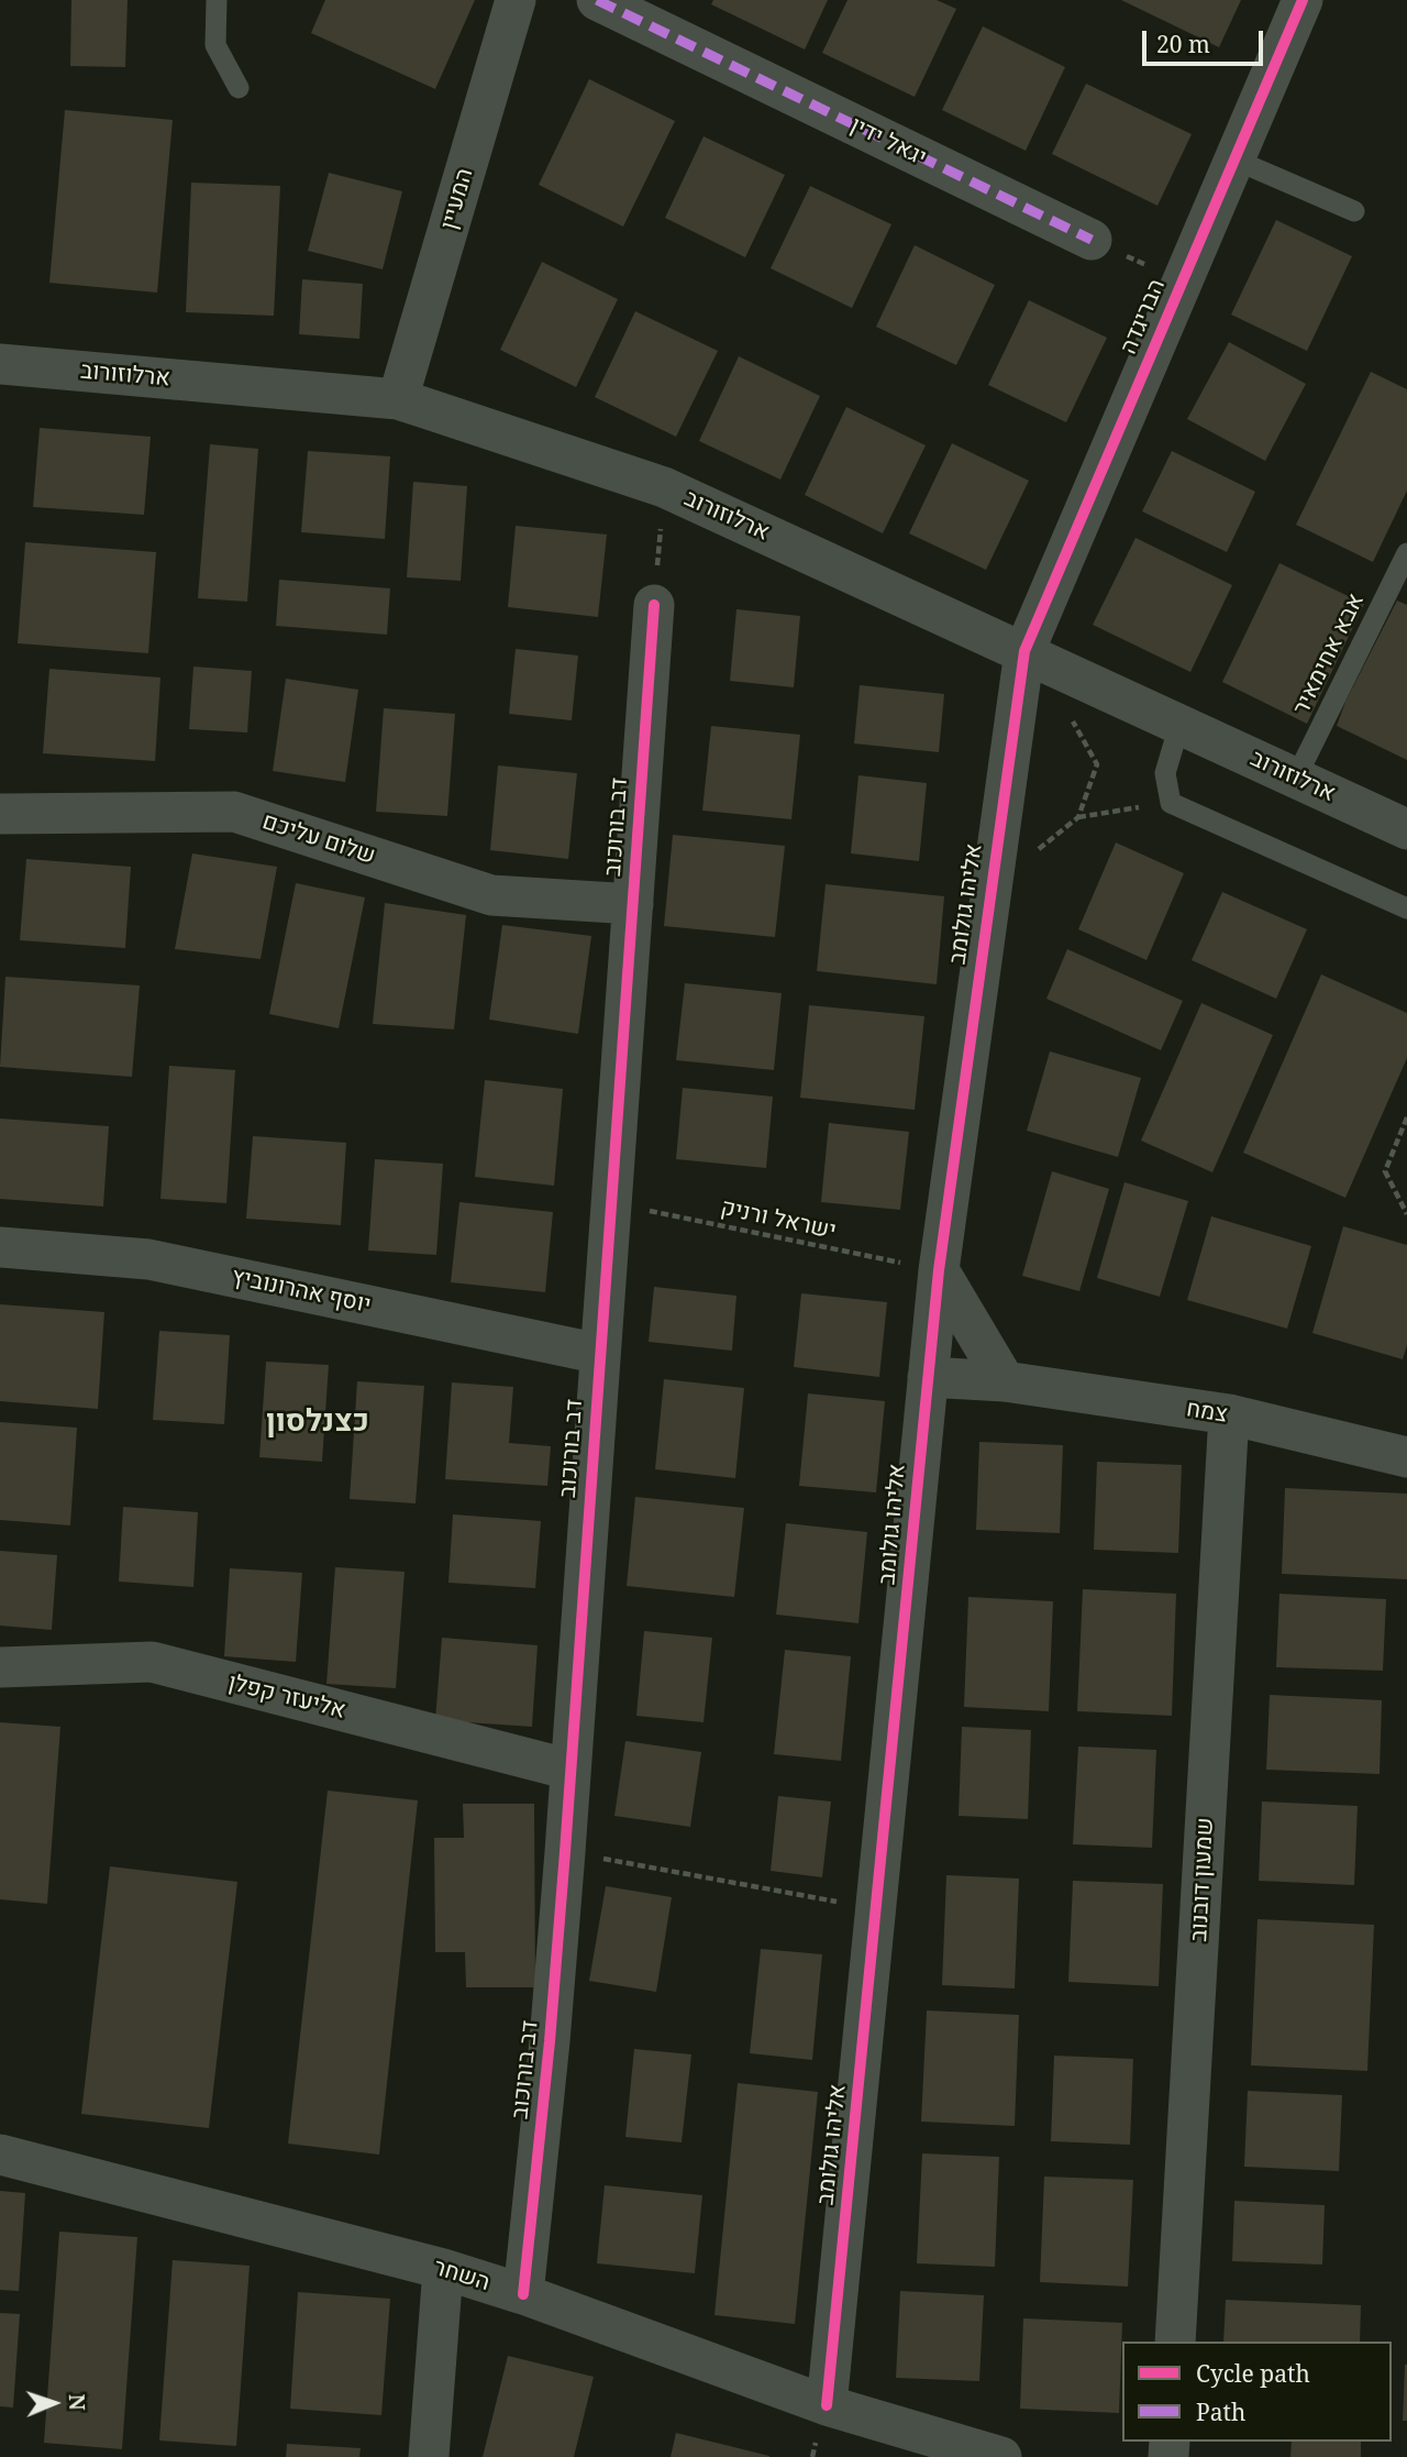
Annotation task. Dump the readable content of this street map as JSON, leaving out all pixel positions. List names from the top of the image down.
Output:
{
  "streets": {
    "street": [
      "יגאל ידין",
      "המעיין",
      "הבריגדה",
      "ארלוזורוב",
      "דב בורוכוב",
      "שלום עליכם",
      "אליהו גולומב",
      "יוסף אהרונוביץ",
      "צמח",
      "אליעזר קפלן",
      "שמעון דובנוב",
      "השחר"
    ],
    "lane": ["אבא אחימאיר"],
    "path": ["ישראל ורניק"]
  },
  "crossings": [
    ["המעיין", "ארלוזורוב"],
    ["הבריגדה", "ארלוזורוב"],
    ["הבריגדה", "אליהו גולומב"],
    ["ארלוזורוב", "אבא אחימאיר"],
    ["ארלוזורוב", "אליהו גולומב"],
    ["דב בורוכוב", "שלום עליכם"],
    ["דב בורוכוב", "ישראל ורניק"],
    ["דב בורוכוב", "יוסף אהרונוביץ"],
    ["דב בורוכוב", "אליעזר קפלן"],
    ["דב בורוכוב", "השחר"],
    ["אליהו גולומב", "ישראל ורניק"],
    ["אליהו גולומב", "צמח"],
    ["אליהו גולומב", "השחר"],
    ["צמח", "שמעון דובנוב"]
  ],
  "districts": ["כצנלסון"],
  "legend": ["Cycle path", "Path"],
  "scale_bar": "20 m",
  "north": "right"
}
